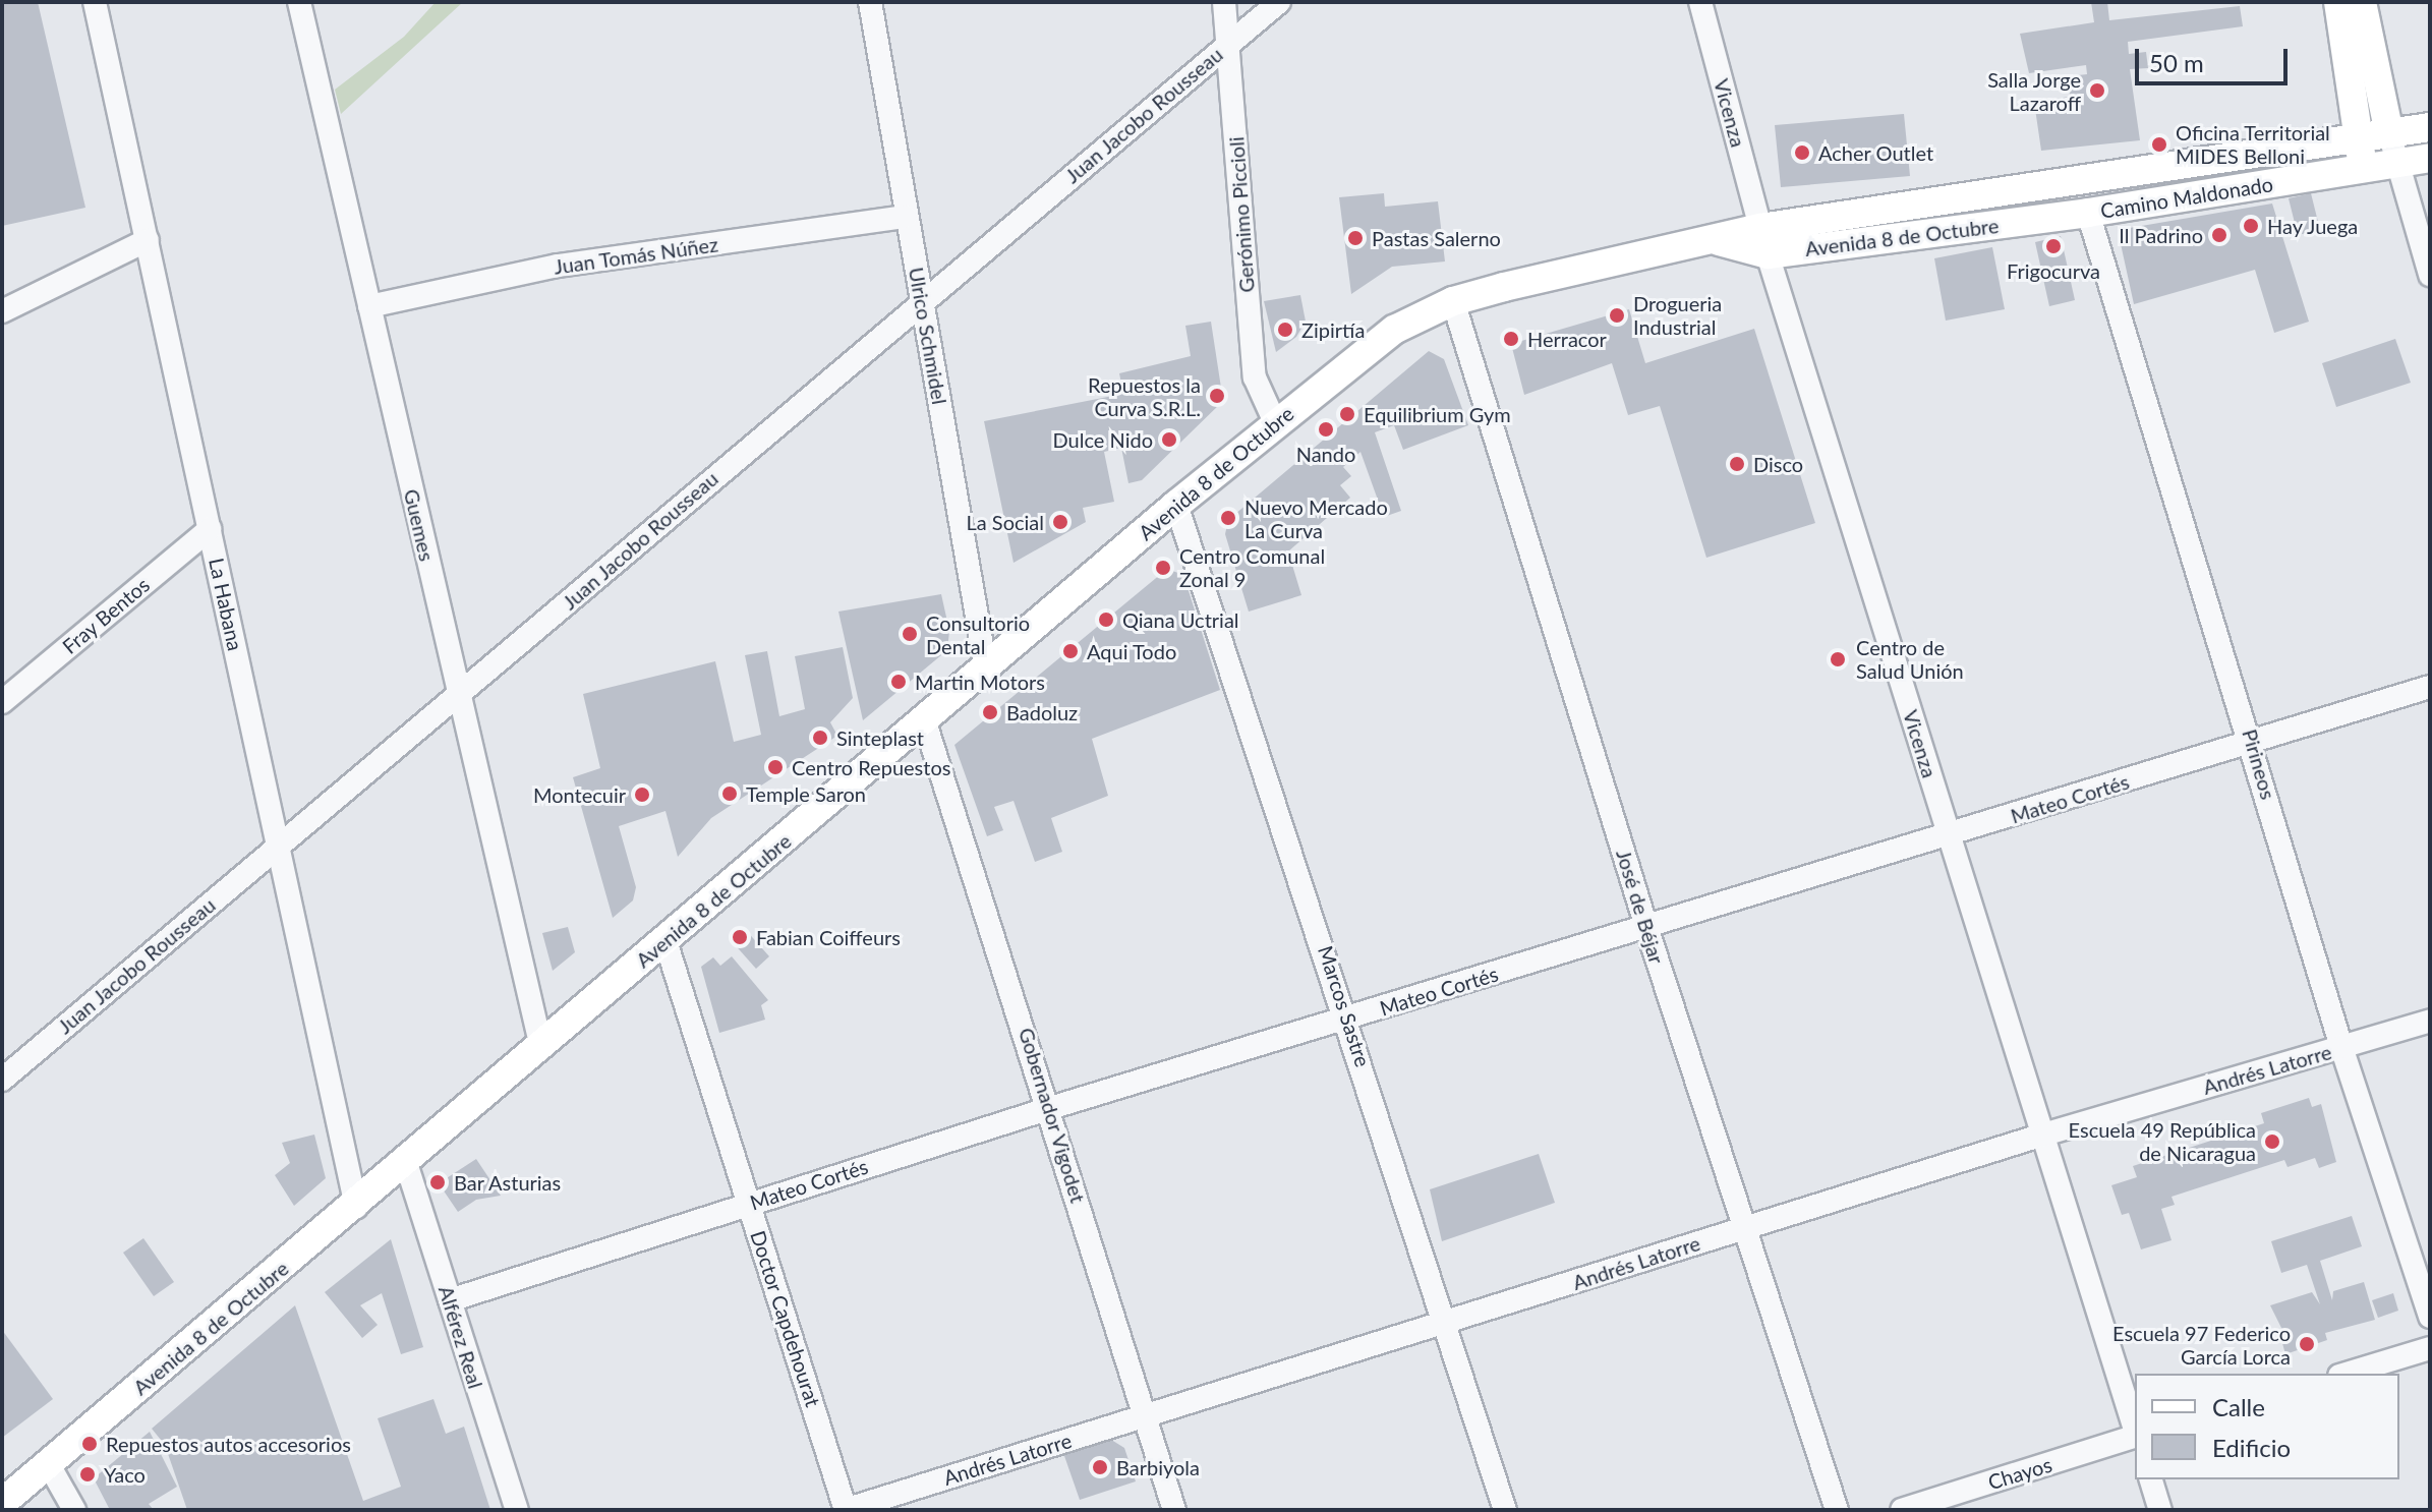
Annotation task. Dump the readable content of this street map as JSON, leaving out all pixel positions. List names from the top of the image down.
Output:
{
  "streets": {
    "main road": ["Camino Maldonado", "Avenida 8 de Octubre"],
    "street": [
      "Vicenza",
      "Juan Jacobo Rousseau",
      "Gerónimo Piccioli",
      "Juan Tomás Núñez",
      "Ulrico Schmidel",
      "Guemes",
      "La Habana",
      "Fray Bentos",
      "Pirineos",
      "Mateo Cortés",
      "José de Béjar",
      "Marcos Sastre",
      "Andrés Latorre",
      "Gobernador Vigodet",
      "Doctor Capdehourat",
      "Alférez Real",
      "Chayos"
    ]
  },
  "crossings": [
    ["Vicenza", "Avenida 8 de Octubre"],
    ["Vicenza", "Mateo Cortés"],
    ["Vicenza", "Andrés Latorre"],
    ["Juan Jacobo Rousseau", "Gerónimo Piccioli"],
    ["Juan Jacobo Rousseau", "Ulrico Schmidel"],
    ["Juan Jacobo Rousseau", "Guemes"],
    ["Juan Jacobo Rousseau", "La Habana"],
    ["Camino Maldonado", "Avenida 8 de Octubre"],
    ["Camino Maldonado", "Pirineos"],
    ["Gerónimo Piccioli", "Avenida 8 de Octubre"],
    ["Avenida 8 de Octubre", "Ulrico Schmidel"],
    ["Avenida 8 de Octubre", "Guemes"],
    ["Avenida 8 de Octubre", "La Habana"],
    ["Avenida 8 de Octubre", "Pirineos"],
    ["Avenida 8 de Octubre", "José de Béjar"],
    ["Avenida 8 de Octubre", "Marcos Sastre"],
    ["Avenida 8 de Octubre", "Gobernador Vigodet"],
    ["Avenida 8 de Octubre", "Doctor Capdehourat"],
    ["Avenida 8 de Octubre", "Alférez Real"],
    ["Juan Tomás Núñez", "Ulrico Schmidel"],
    ["Juan Tomás Núñez", "Guemes"],
    ["La Habana", "Fray Bentos"],
    ["Pirineos", "Mateo Cortés"],
    ["Pirineos", "Andrés Latorre"],
    ["Mateo Cortés", "José de Béjar"],
    ["Mateo Cortés", "Marcos Sastre"],
    ["Mateo Cortés", "Gobernador Vigodet"],
    ["Mateo Cortés", "Doctor Capdehourat"],
    ["Mateo Cortés", "Alférez Real"],
    ["José de Béjar", "Andrés Latorre"],
    ["Marcos Sastre", "Andrés Latorre"],
    ["Andrés Latorre", "Gobernador Vigodet"],
    ["Andrés Latorre", "Doctor Capdehourat"]
  ],
  "places": [
    "Salla Jorge Lazaroff",
    "Oficina Territorial MIDES Belloni",
    "Acher Outlet",
    "Hay Juega",
    "Il Padrino",
    "Pastas Salerno",
    "Frigocurva",
    "Drogueria Industrial",
    "Zipirtía",
    "Herracor",
    "Repuestos la Curva S.R.L.",
    "Equilibrium Gym",
    "Nando",
    "Dulce Nido",
    "Disco",
    "Nuevo Mercado La Curva",
    "La Social",
    "Centro Comunal Zonal 9",
    "Qiana Uctrial",
    "Consultorio Dental",
    "Aqui Todo",
    "Centro de Salud Unión",
    "Martin Motors",
    "Badoluz",
    "Sinteplast",
    "Centro Repuestos",
    "Temple Saron",
    "Montecuir",
    "Fabian Coiffeurs",
    "Escuela 49 República de Nicaragua",
    "Bar Asturias",
    "Escuela 97 Federico García Lorca",
    "Repuestos autos accesorios",
    "Barbiyola",
    "Yaco"
  ],
  "legend": ["Calle", "Edificio"],
  "scale_bar": "50 m"
}
